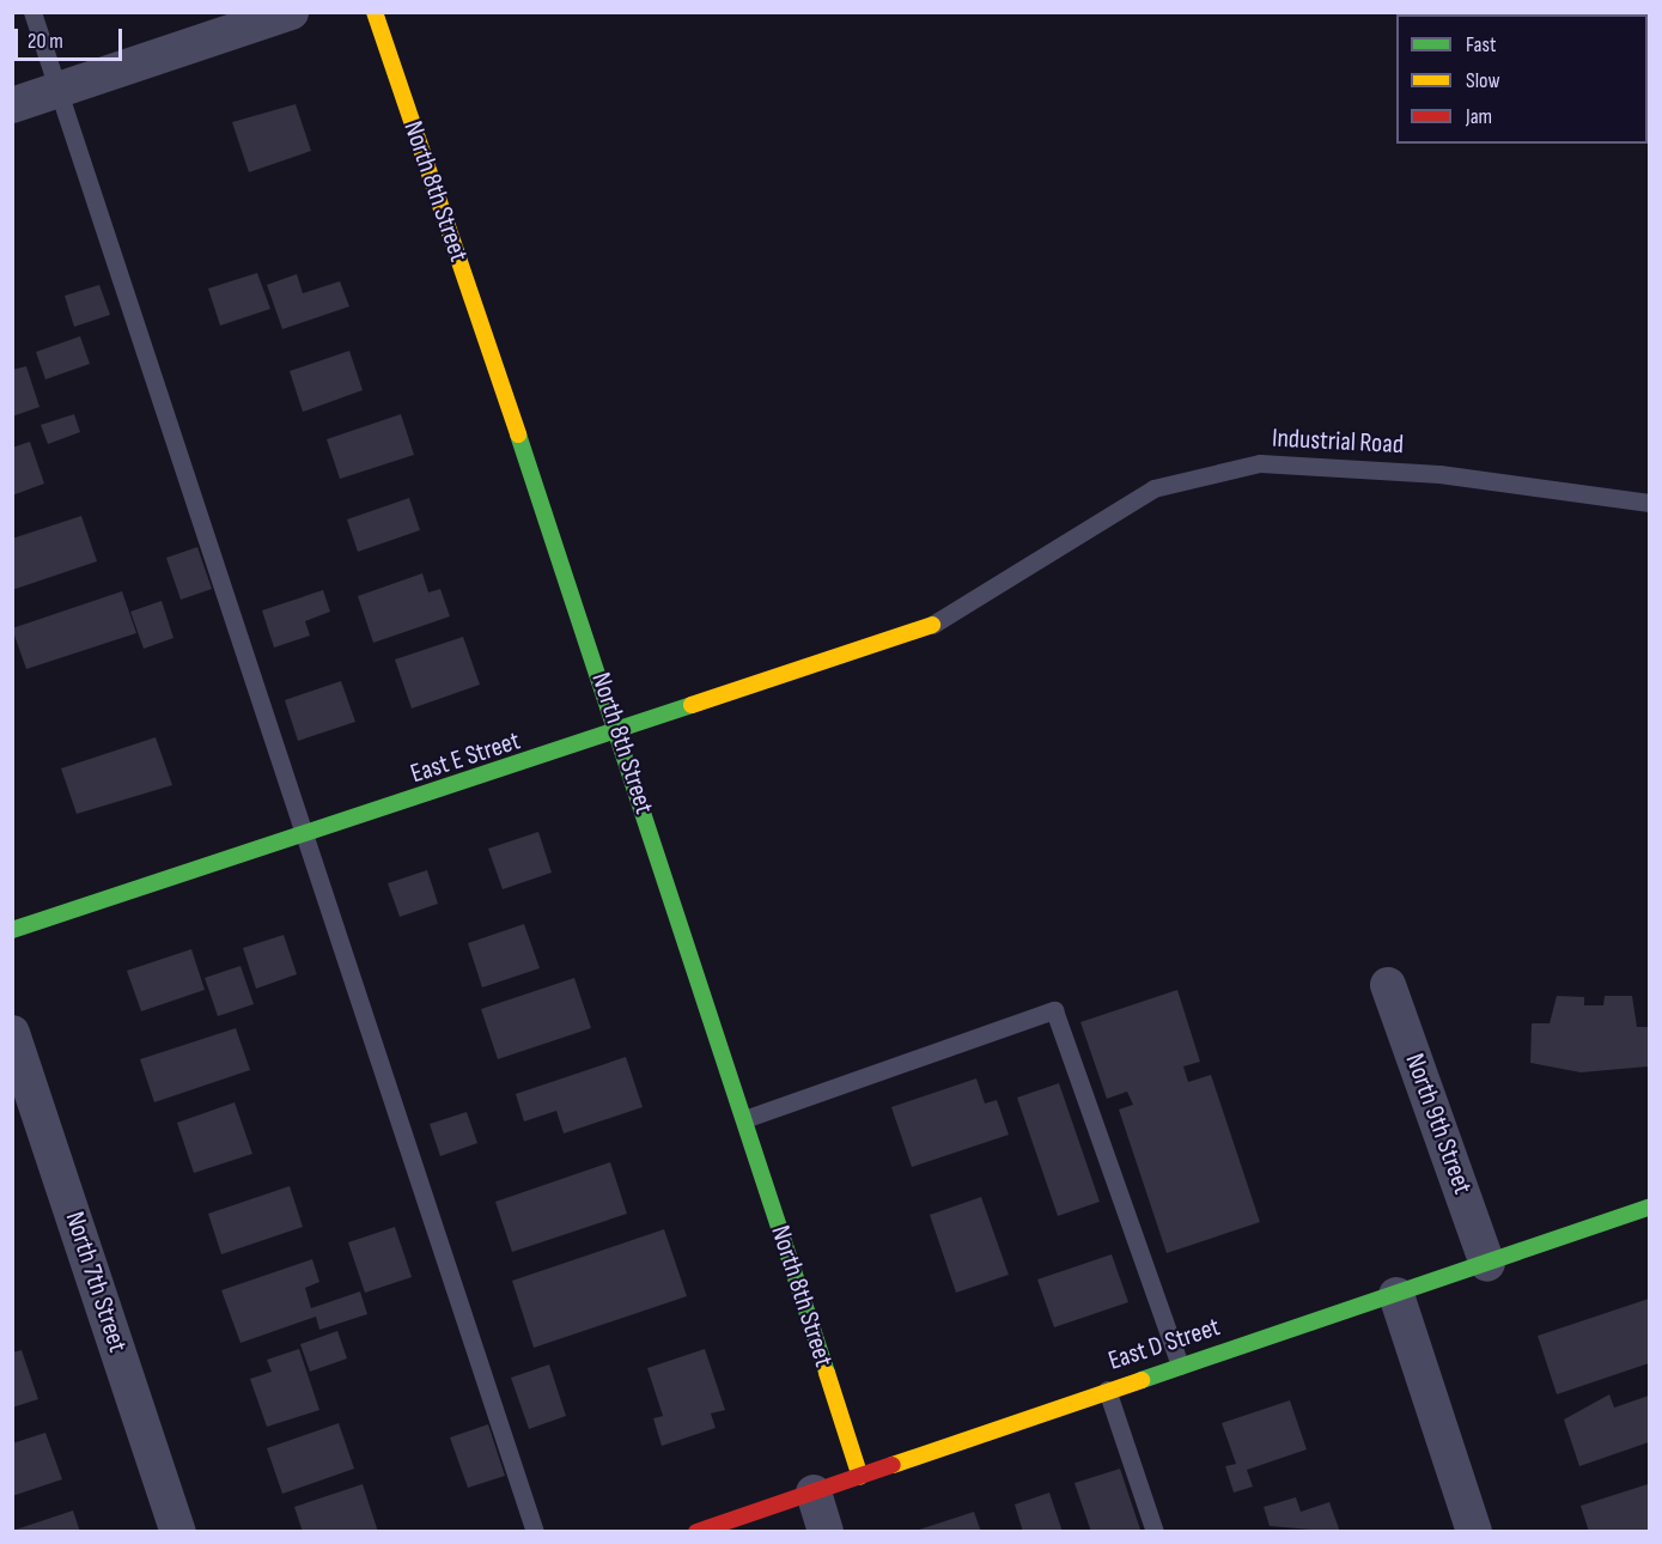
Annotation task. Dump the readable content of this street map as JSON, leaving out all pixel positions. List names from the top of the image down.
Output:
{
  "streets": {
    "street": [
      "North 8th Street",
      "East E Street",
      "North 9th Street",
      "North 7th Street",
      "East D Street"
    ],
    "lane": ["Industrial Road"]
  },
  "crossings": [
    ["North 8th Street", "East E Street"],
    ["North 8th Street", "East D Street"],
    ["Industrial Road", "East E Street"],
    ["North 9th Street", "East D Street"]
  ],
  "legend": ["Fast", "Slow", "Jam"],
  "scale_bar": "20 m"
}
